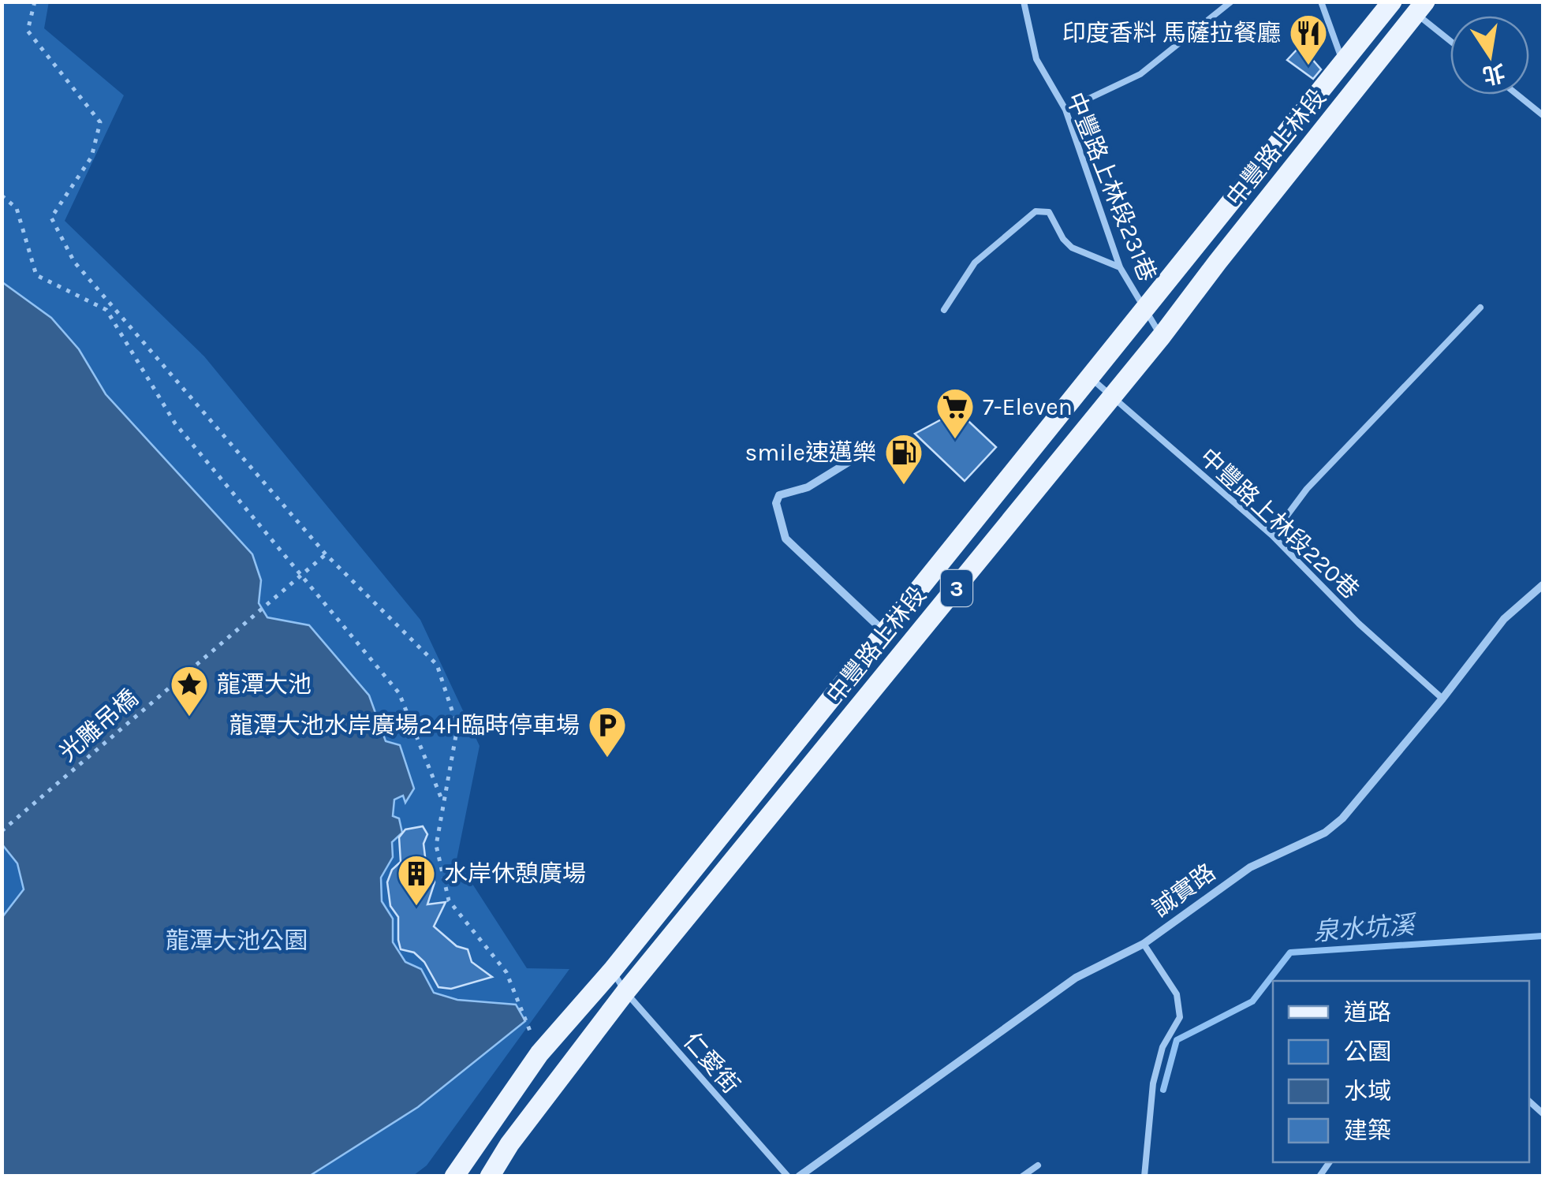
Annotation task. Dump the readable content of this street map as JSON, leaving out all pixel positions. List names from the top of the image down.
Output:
{
  "streets": {
    "main road": ["中豐路上林段", "3"],
    "street": ["誠實路"],
    "lane": ["中豐路上林段231巷", "中豐路上林段220巷", "仁愛街"],
    "path": ["光雕吊橋"]
  },
  "crossings": [
    ["中豐路上林段", "中豐路上林段231巷"],
    ["中豐路上林段", "中豐路上林段220巷"],
    ["中豐路上林段", "仁愛街"],
    ["中豐路上林段220巷", "誠實路"]
  ],
  "water": ["泉水坑溪"],
  "parks": ["龍潭大池公園"],
  "places": {
    "restaurant": ["印度香料 馬薩拉餐廳"],
    "supermarket": ["7-Eleven"],
    "fuel station": ["smile速邁樂"],
    "place": ["龍潭大池"],
    "parking": ["龍潭大池水岸廣場24H臨時停車場"],
    "building": ["水岸休憩廣場"]
  },
  "legend": [
    "道路",
    "公園",
    "水域",
    "建築"
  ],
  "north": "bottom"
}
